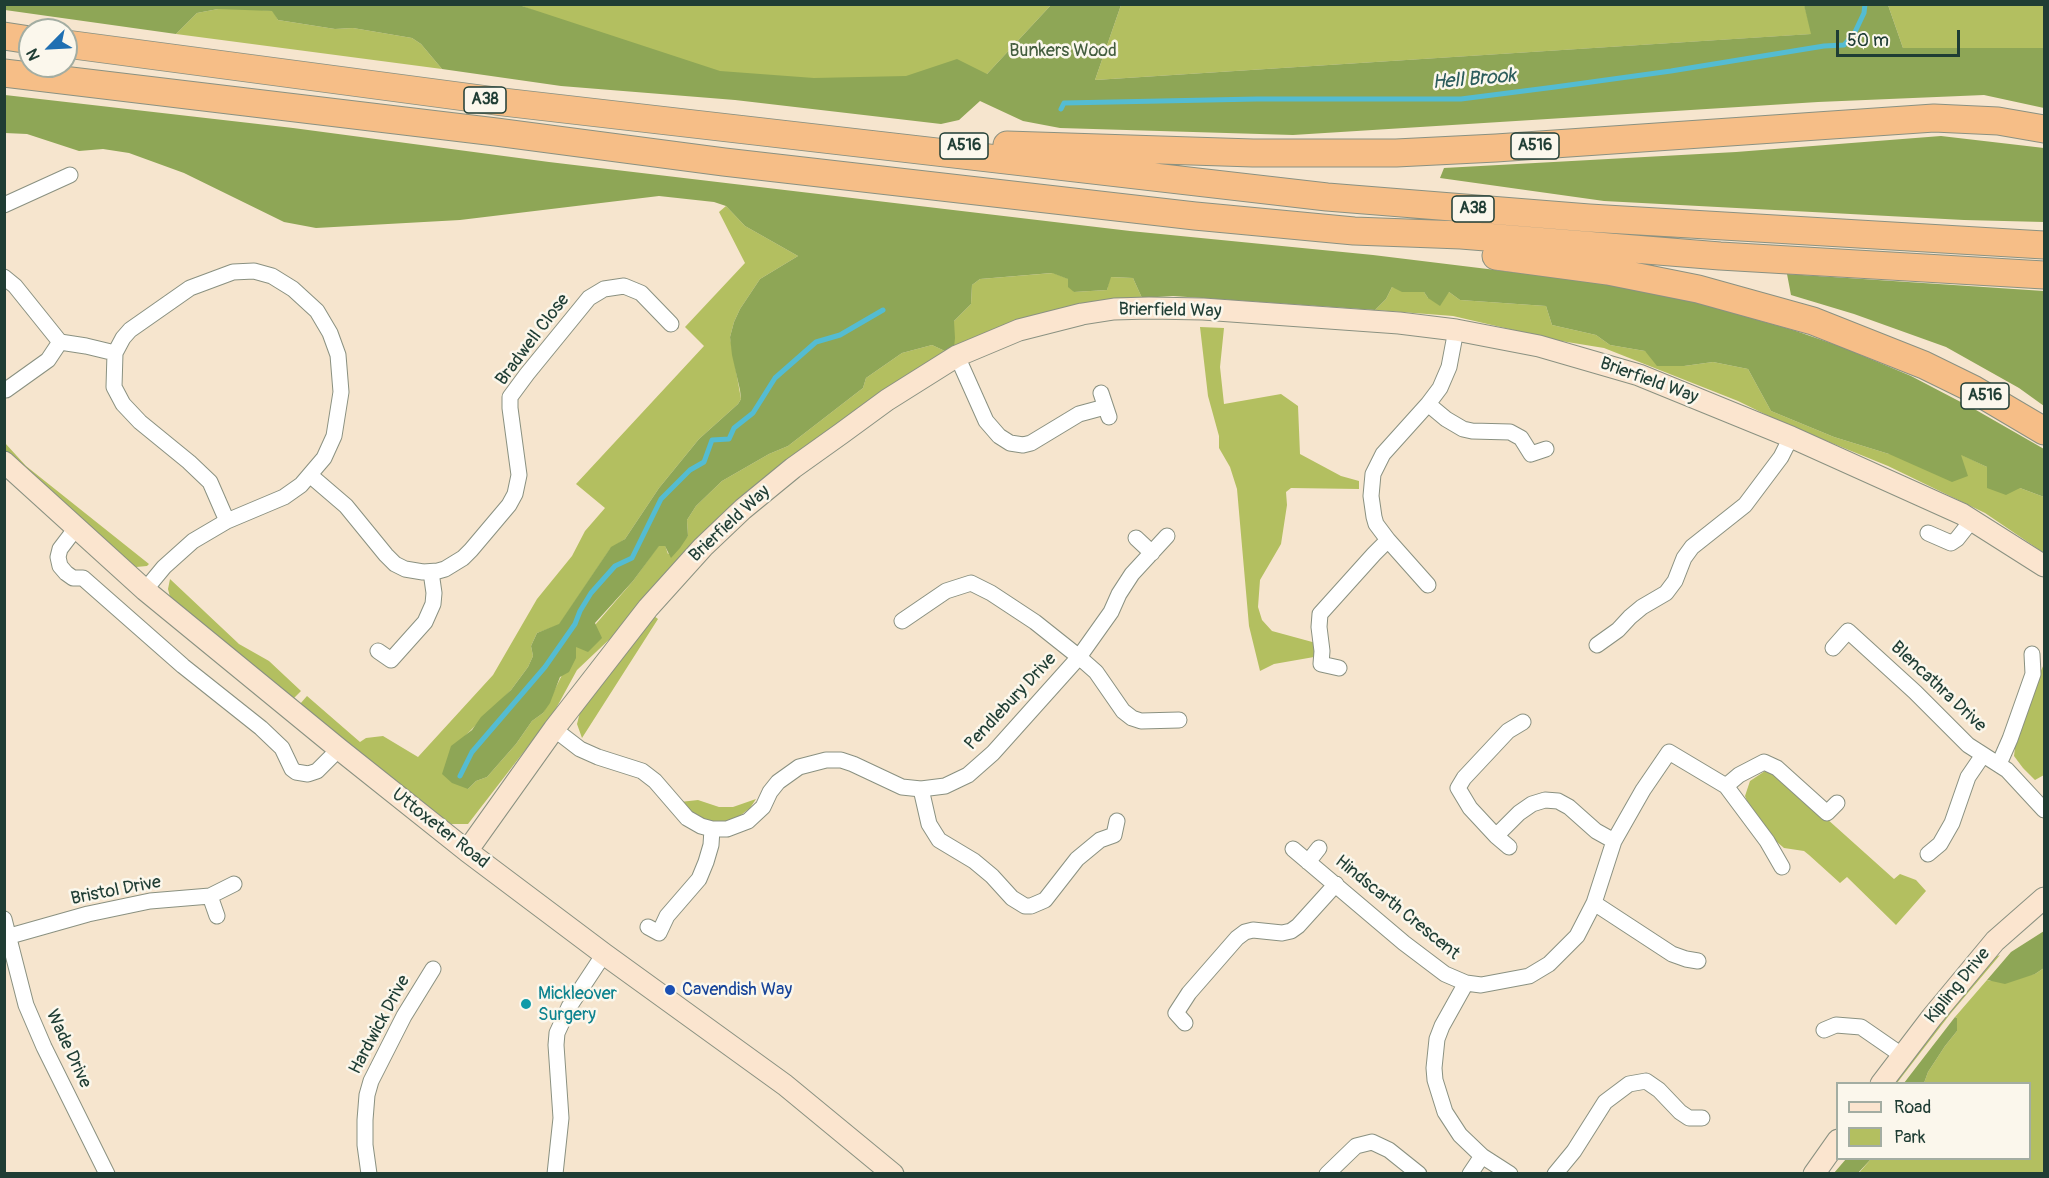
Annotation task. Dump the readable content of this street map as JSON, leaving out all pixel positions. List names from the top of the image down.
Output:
{
  "streets": {
    "highway": ["A38", "A516"],
    "street": [
      "Brierfield Way",
      "Bradwell Close",
      "Blencathra Drive",
      "Pendlebury Drive",
      "Uttoxeter Road",
      "Bristol Drive",
      "Hindscarth Crescent",
      "Kipling Drive",
      "Hardwick Drive",
      "Wade Drive"
    ]
  },
  "crossings": [
    ["A38", "A516"],
    ["Brierfield Way", "Uttoxeter Road"],
    ["Bristol Drive", "Wade Drive"]
  ],
  "water": ["Hell Brook"],
  "parks": ["Bunkers Wood"],
  "places": ["Cavendish Way", "Mickleover Surgery"],
  "legend": ["Road", "Park"],
  "scale_bar": "50 m",
  "north": "bottom left"
}
